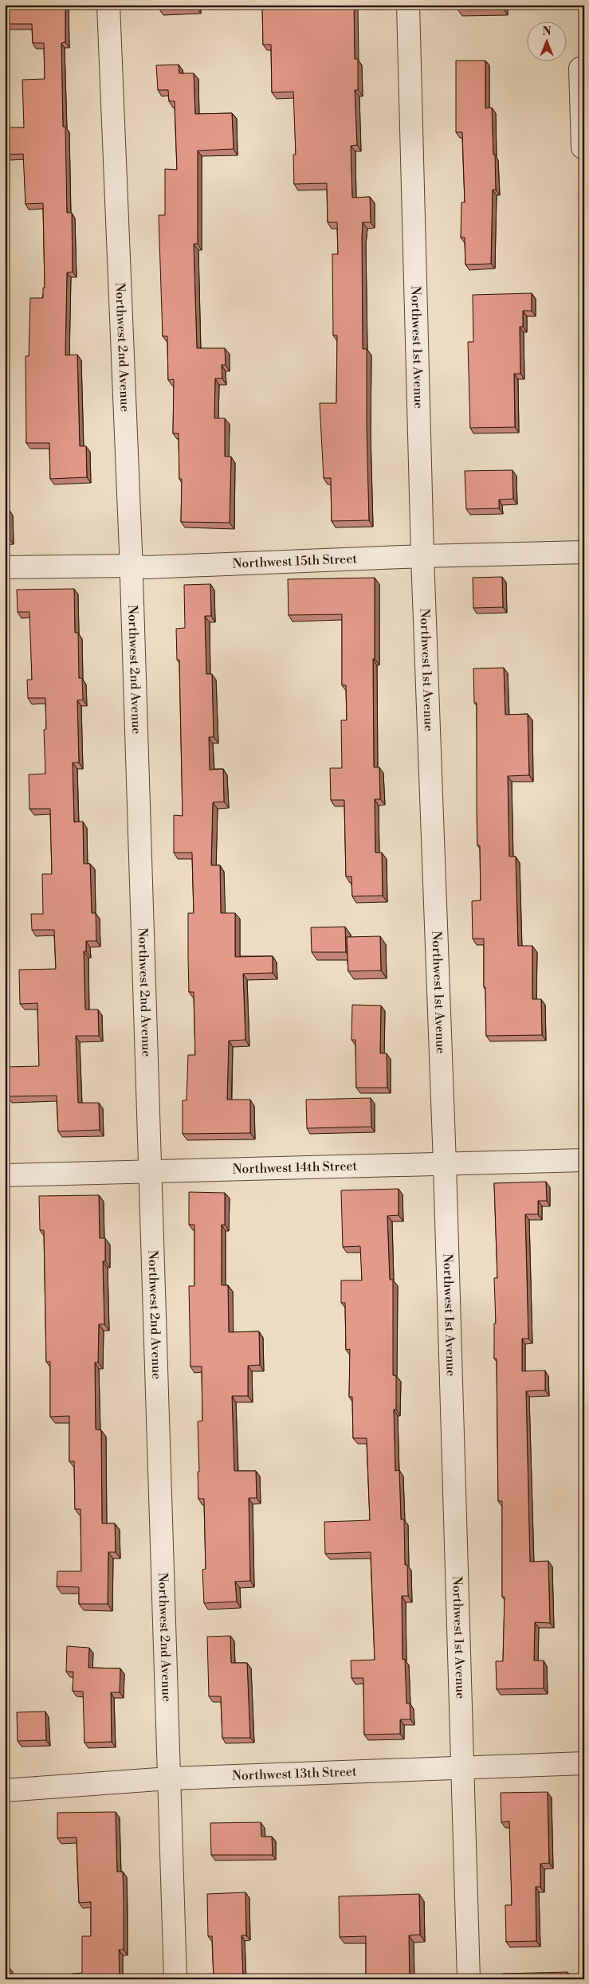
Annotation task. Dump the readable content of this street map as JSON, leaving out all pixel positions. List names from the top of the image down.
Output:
{
  "streets": {
    "street": [
      "Northwest 2nd Avenue",
      "Northwest 1st Avenue",
      "Northwest 15th Street",
      "Northwest 14th Street",
      "Northwest 13th Street"
    ]
  },
  "crossings": [
    ["Northwest 2nd Avenue", "Northwest 15th Street"],
    ["Northwest 2nd Avenue", "Northwest 14th Street"],
    ["Northwest 2nd Avenue", "Northwest 13th Street"],
    ["Northwest 1st Avenue", "Northwest 15th Street"],
    ["Northwest 1st Avenue", "Northwest 14th Street"],
    ["Northwest 1st Avenue", "Northwest 13th Street"]
  ],
  "north": "top"
}
